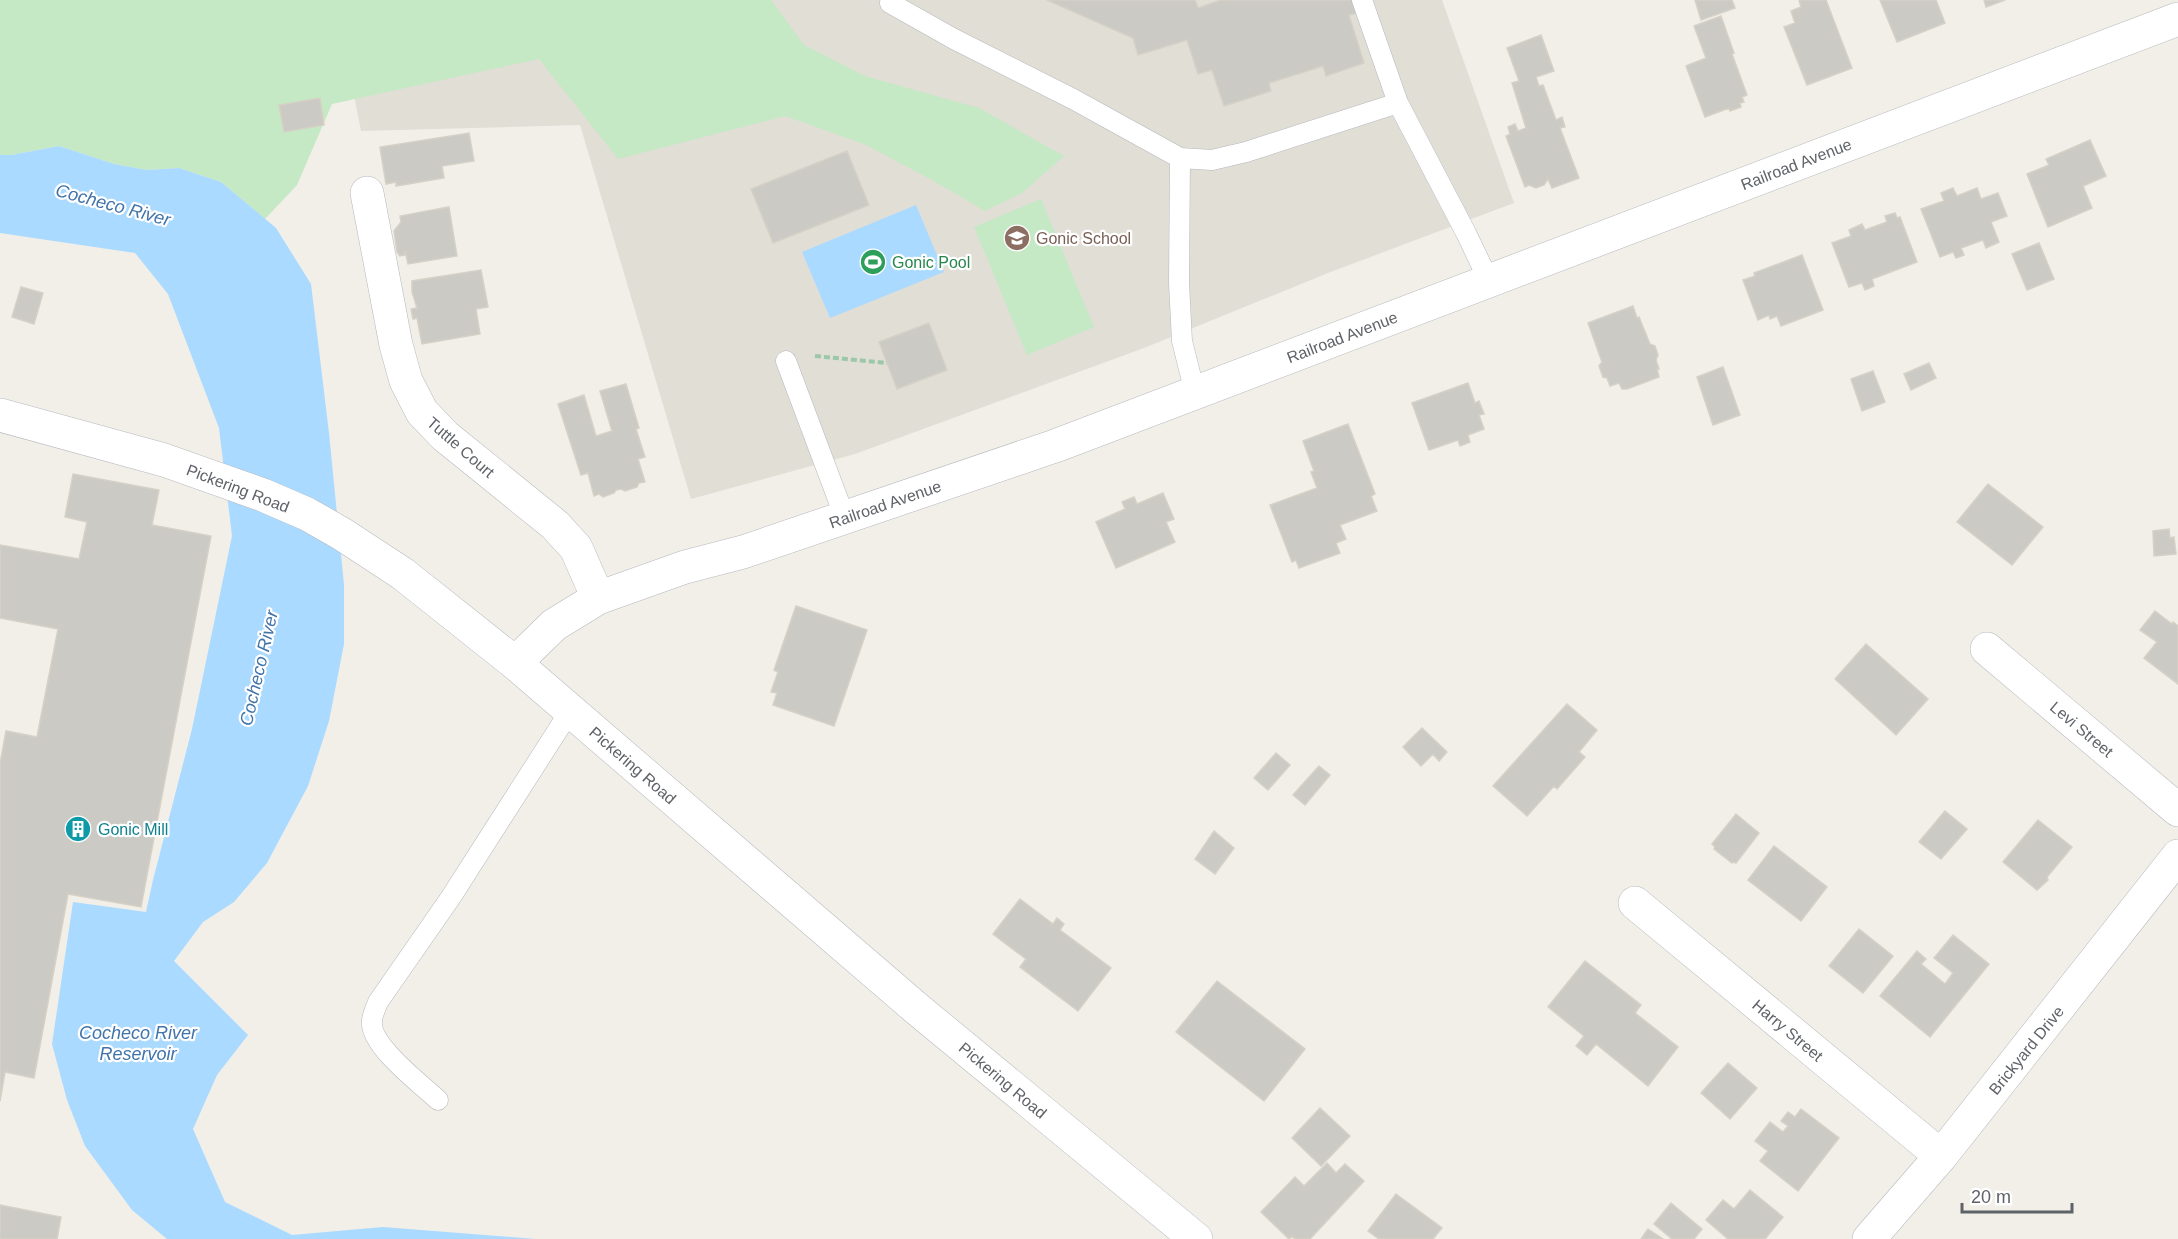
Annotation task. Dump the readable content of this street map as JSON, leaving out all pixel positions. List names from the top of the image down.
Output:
{
  "streets": {
    "street": [
      "Railroad Avenue",
      "Tuttle Court",
      "Pickering Road",
      "Levi Street",
      "Harry Street",
      "Brickyard Drive"
    ]
  },
  "crossings": [
    ["Railroad Avenue", "Tuttle Court"],
    ["Railroad Avenue", "Pickering Road"],
    ["Harry Street", "Brickyard Drive"]
  ],
  "water": ["Cocheco River", "Cocheco River Reservoir"],
  "places": {
    "school or university": ["Gonic School"],
    "sports": ["Gonic Pool"],
    "building": ["Gonic Mill"]
  },
  "scale_bar": "20 m"
}
